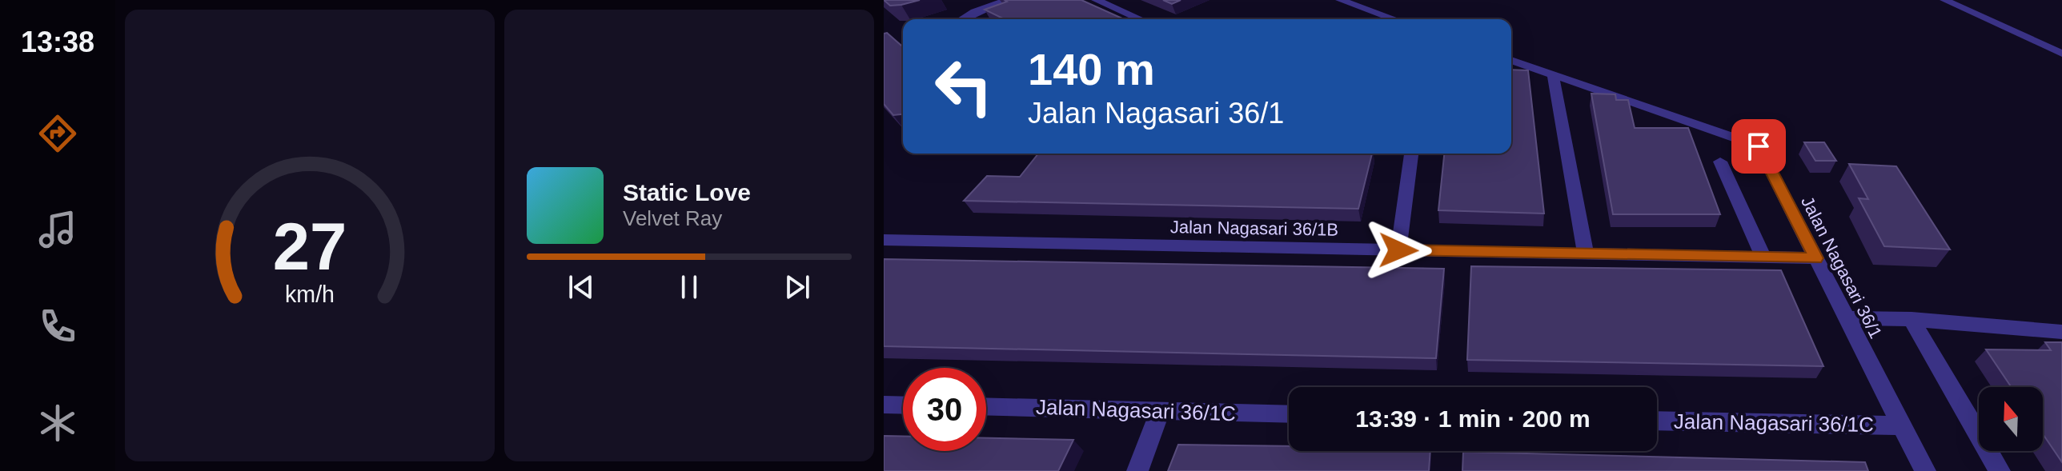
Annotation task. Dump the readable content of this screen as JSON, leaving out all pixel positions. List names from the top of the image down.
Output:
{
  "streets": {
    "street": ["Jalan Nagasari 36/1B", "Jalan Nagasari 36/1", "Jalan Nagasari 36/1C"]
  },
  "crossings": [
    ["Jalan Nagasari 36/1B", "Jalan Nagasari 36/1"],
    ["Jalan Nagasari 36/1", "Jalan Nagasari 36/1C"]
  ],
  "north": "top",
  "page": {
    "tabs": "13:38",
    "turn": ["140 m", "Jalan Nagasari 36/1"],
    "song": ["Static Love", "Velvet Ray"],
    "limit": "30",
    "trip": "13:39 · 1 min · 200 m",
    "gauge": ["27", "km/h"]
  }
}
